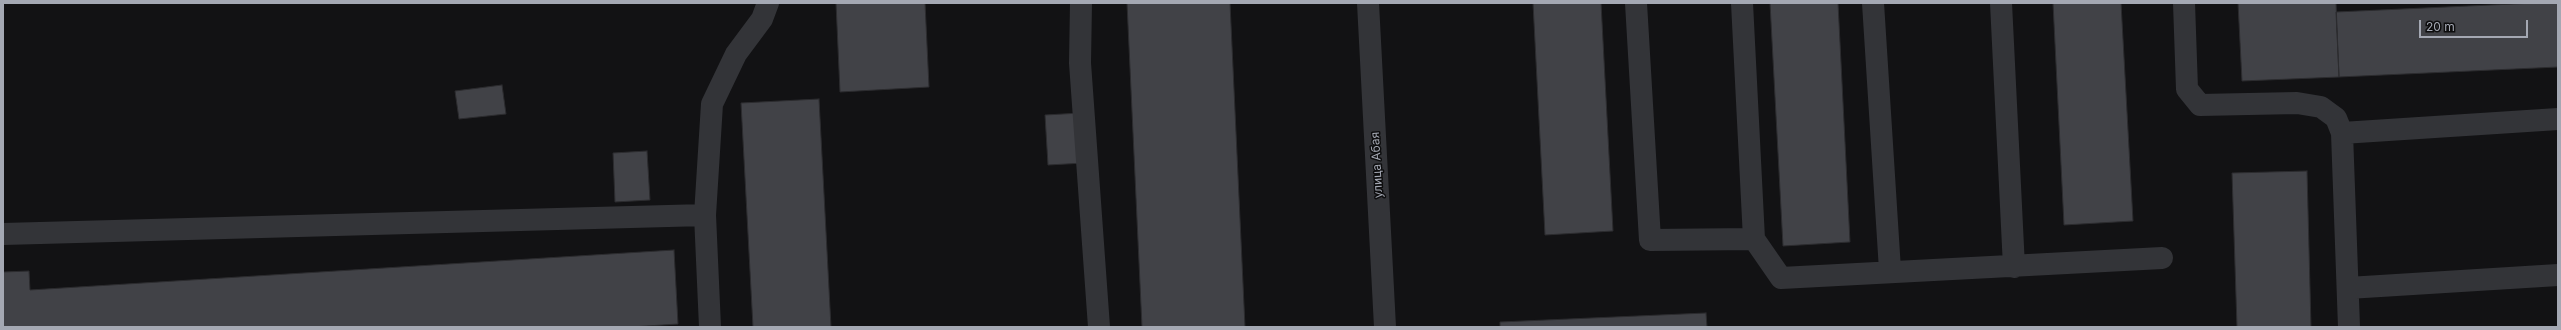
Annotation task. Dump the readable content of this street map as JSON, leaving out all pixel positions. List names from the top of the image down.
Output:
{
  "streets": {
    "street": ["улица Абая"]
  },
  "scale_bar": "20 m"
}
